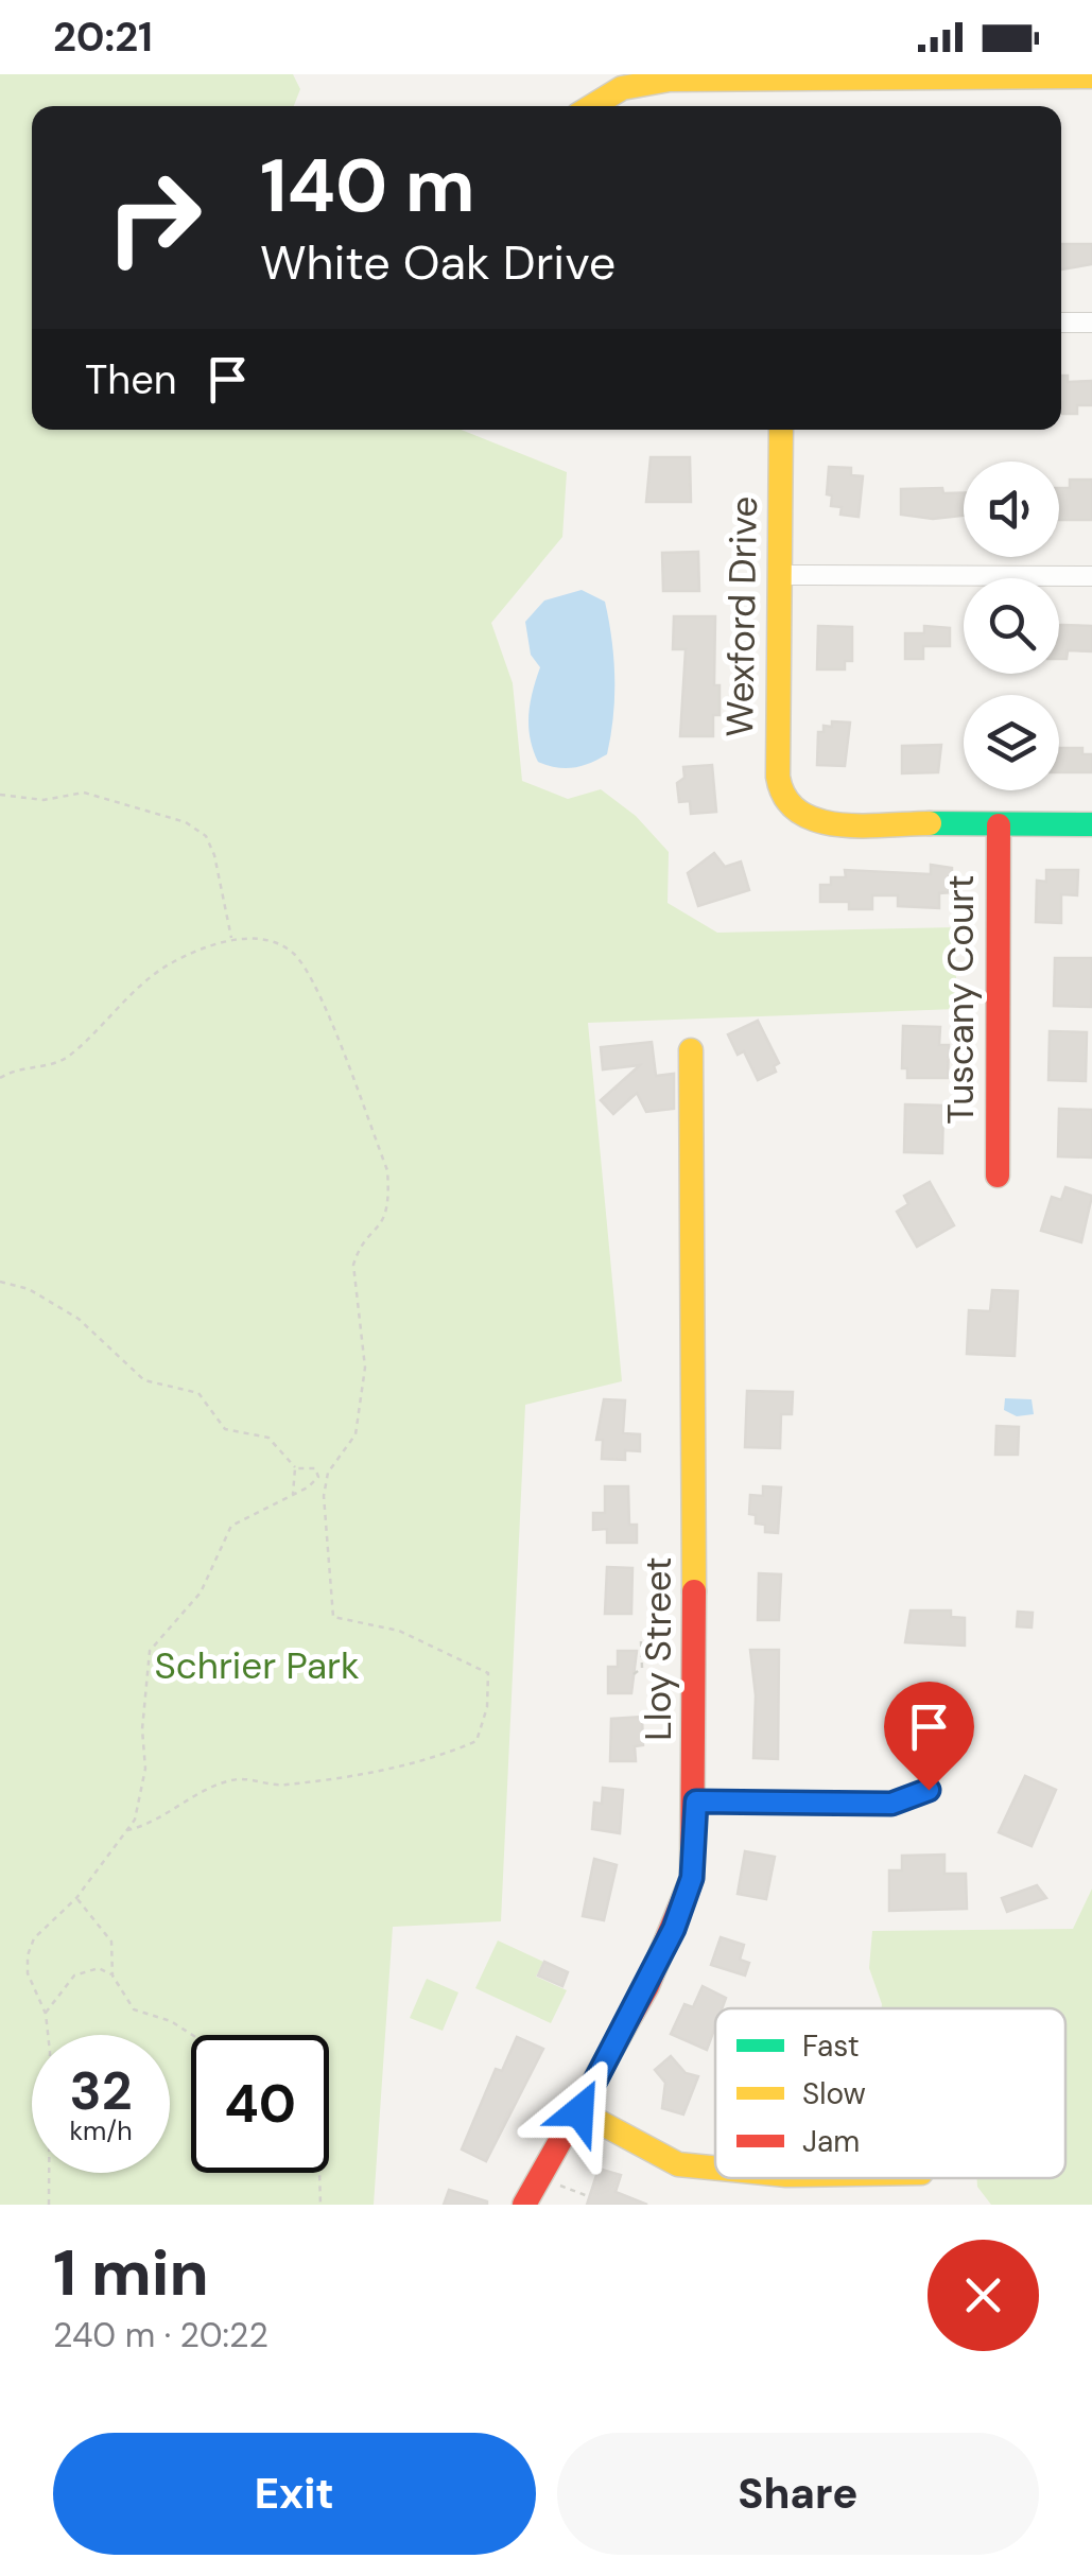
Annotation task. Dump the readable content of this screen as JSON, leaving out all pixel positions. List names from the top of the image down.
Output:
{
  "streets": {
    "street": ["Wexford Drive", "Tuscany Court", "Lloy Street"]
  },
  "crossings": [
    ["Wexford Drive", "Tuscany Court"]
  ],
  "parks": ["Schrier Park"],
  "legend": ["Fast", "Slow", "Jam"],
  "page": {
    "status": "20:21",
    "turn": ["140 m", "White Oak Drive"],
    "then": "Then",
    "speed": "32 km/h",
    "limit": "40",
    "heading": ["1 min", "240 m · 20:22"],
    "buttons": ["Exit", "Share"]
  }
}
